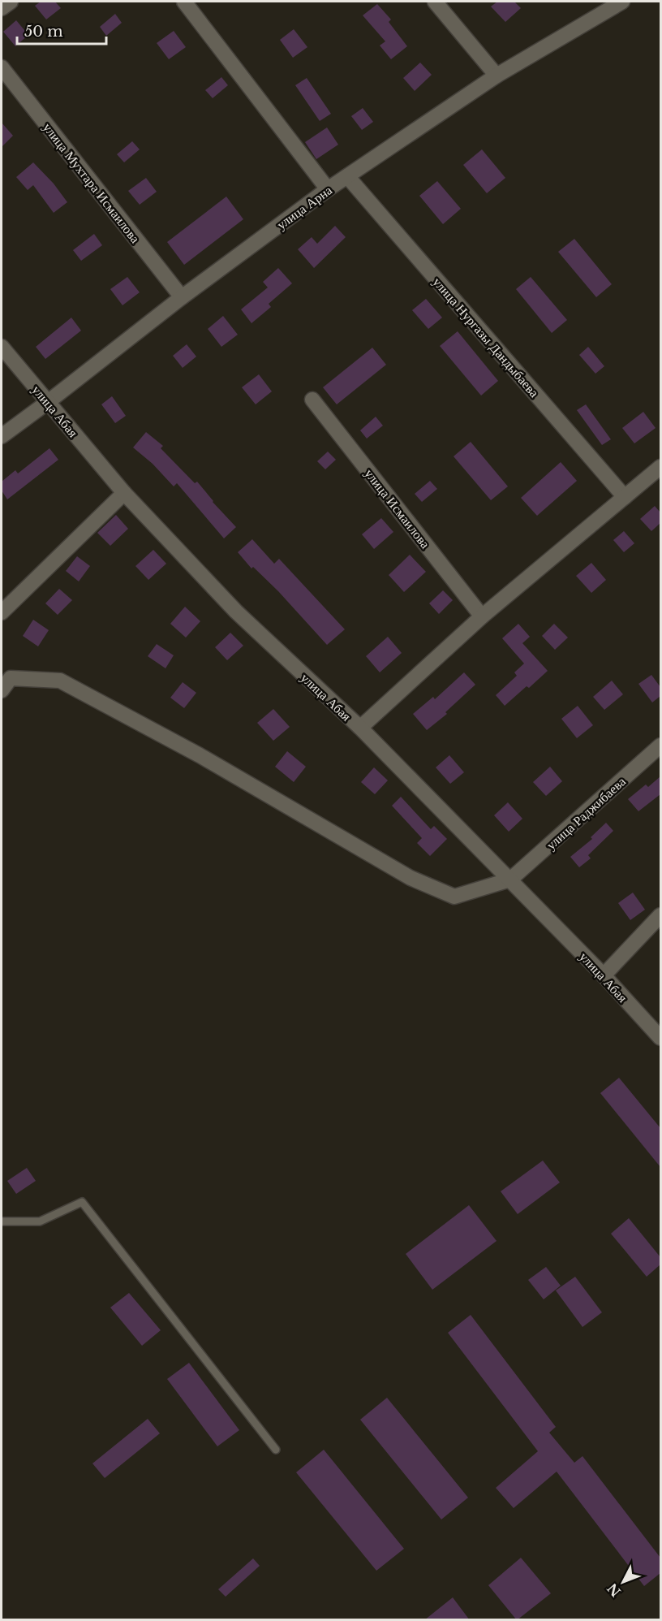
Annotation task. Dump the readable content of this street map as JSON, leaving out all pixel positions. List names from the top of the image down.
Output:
{
  "streets": {
    "street": [
      "улица Мухтара Исмаилова",
      "улица Арна",
      "улица Нургазы Дандыбаева",
      "улица Абая",
      "улица Исмаилова",
      "улица Раджибаева"
    ]
  },
  "crossings": [
    ["улица Мухтара Исмаилова", "улица Арна"],
    ["улица Арна", "улица Нургазы Дандыбаева"],
    ["улица Арна", "улица Абая"],
    ["улица Абая", "улица Раджибаева"]
  ],
  "scale_bar": "50 m",
  "north": "bottom left"
}
